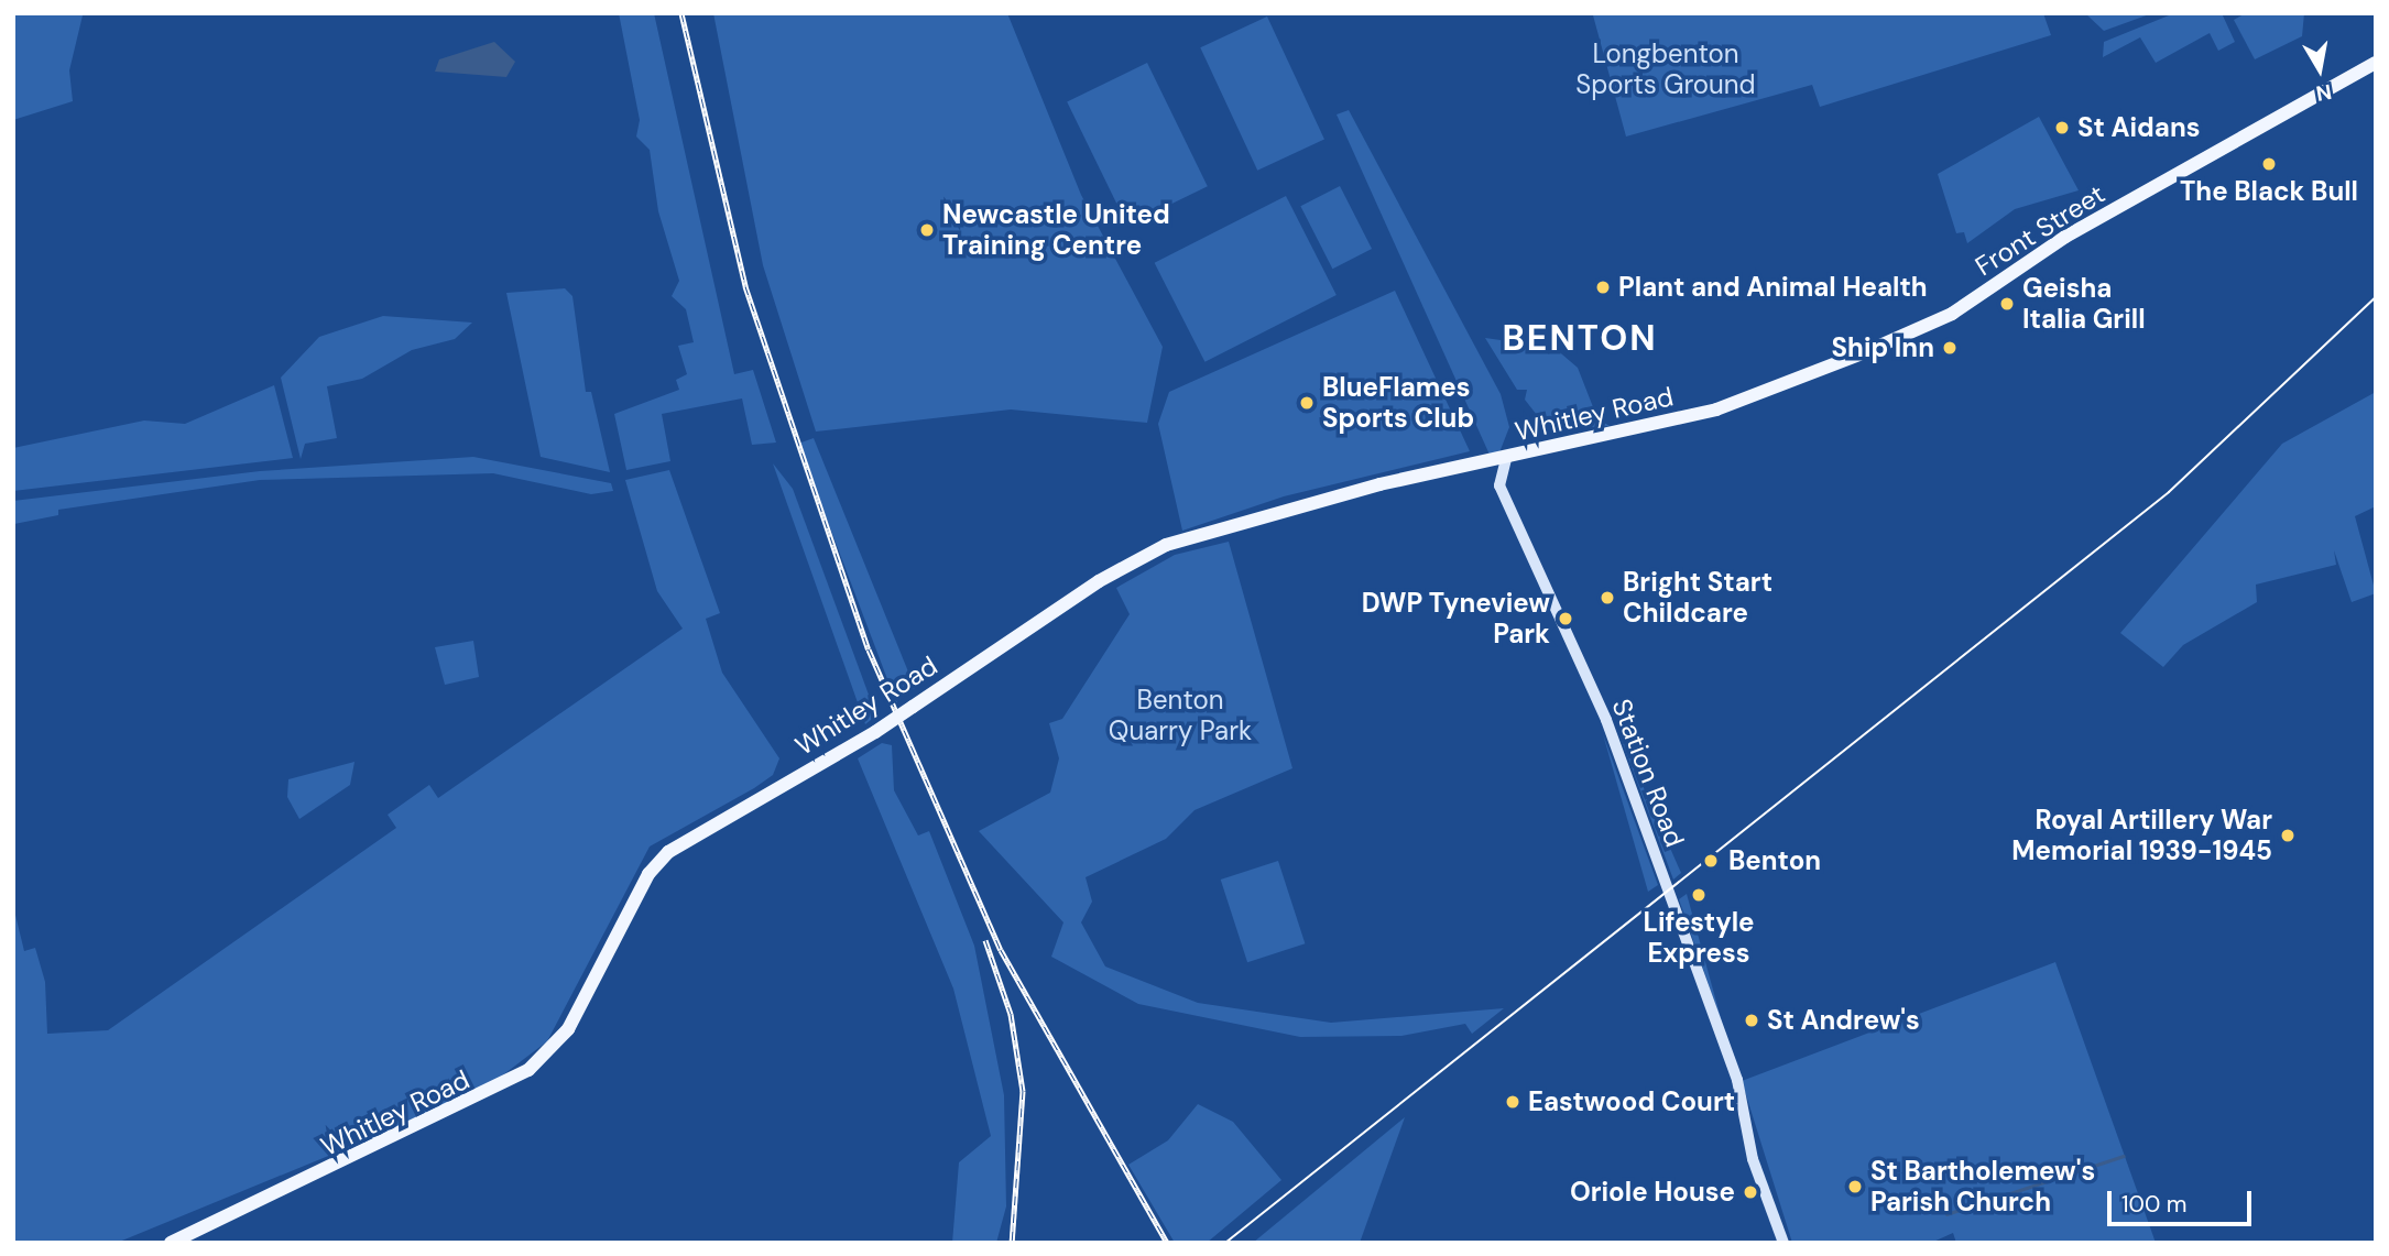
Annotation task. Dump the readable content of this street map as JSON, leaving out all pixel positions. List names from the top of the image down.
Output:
{
  "streets": {
    "main road": ["Front Street", "Whitley Road", "Station Road"]
  },
  "crossings": [
    ["Front Street", "Whitley Road"],
    ["Whitley Road", "Station Road"]
  ],
  "districts": ["BENTON"],
  "parks": ["Longbenton Sports Ground", "Benton Quarry Park"],
  "places": [
    "St Aidans",
    "The Black Bull",
    "Newcastle United Training Centre",
    "Plant and Animal Health",
    "Geisha Italia Grill",
    "Ship Inn",
    "BlueFlames Sports Club",
    "Bright Start Childcare",
    "DWP Tyneview Park",
    "Royal Artillery War Memorial 1939-1945",
    "Benton",
    "Lifestyle Express",
    "St Andrew's",
    "Eastwood Court",
    "St Bartholemew's Parish Church",
    "Oriole House"
  ],
  "scale_bar": "100 m",
  "north": "bottom"
}
